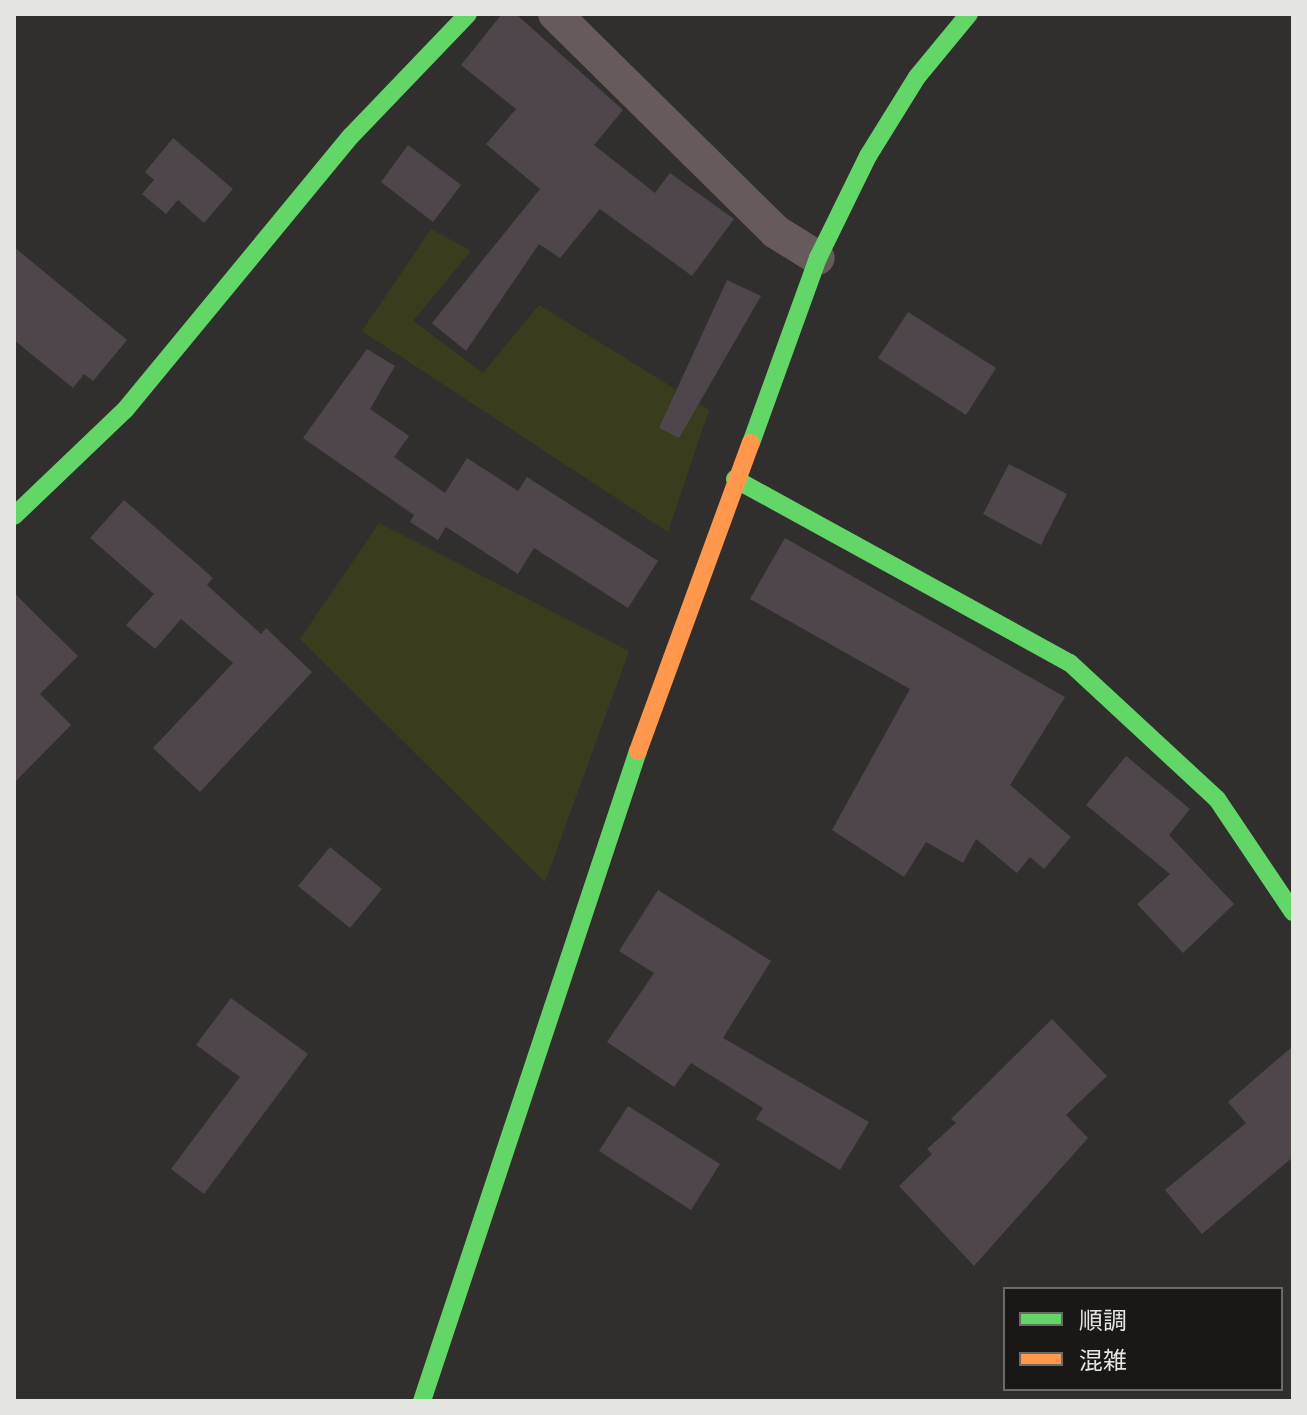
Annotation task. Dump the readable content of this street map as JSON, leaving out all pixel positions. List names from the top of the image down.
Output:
{
  "legend": ["順調", "混雑"]
}
